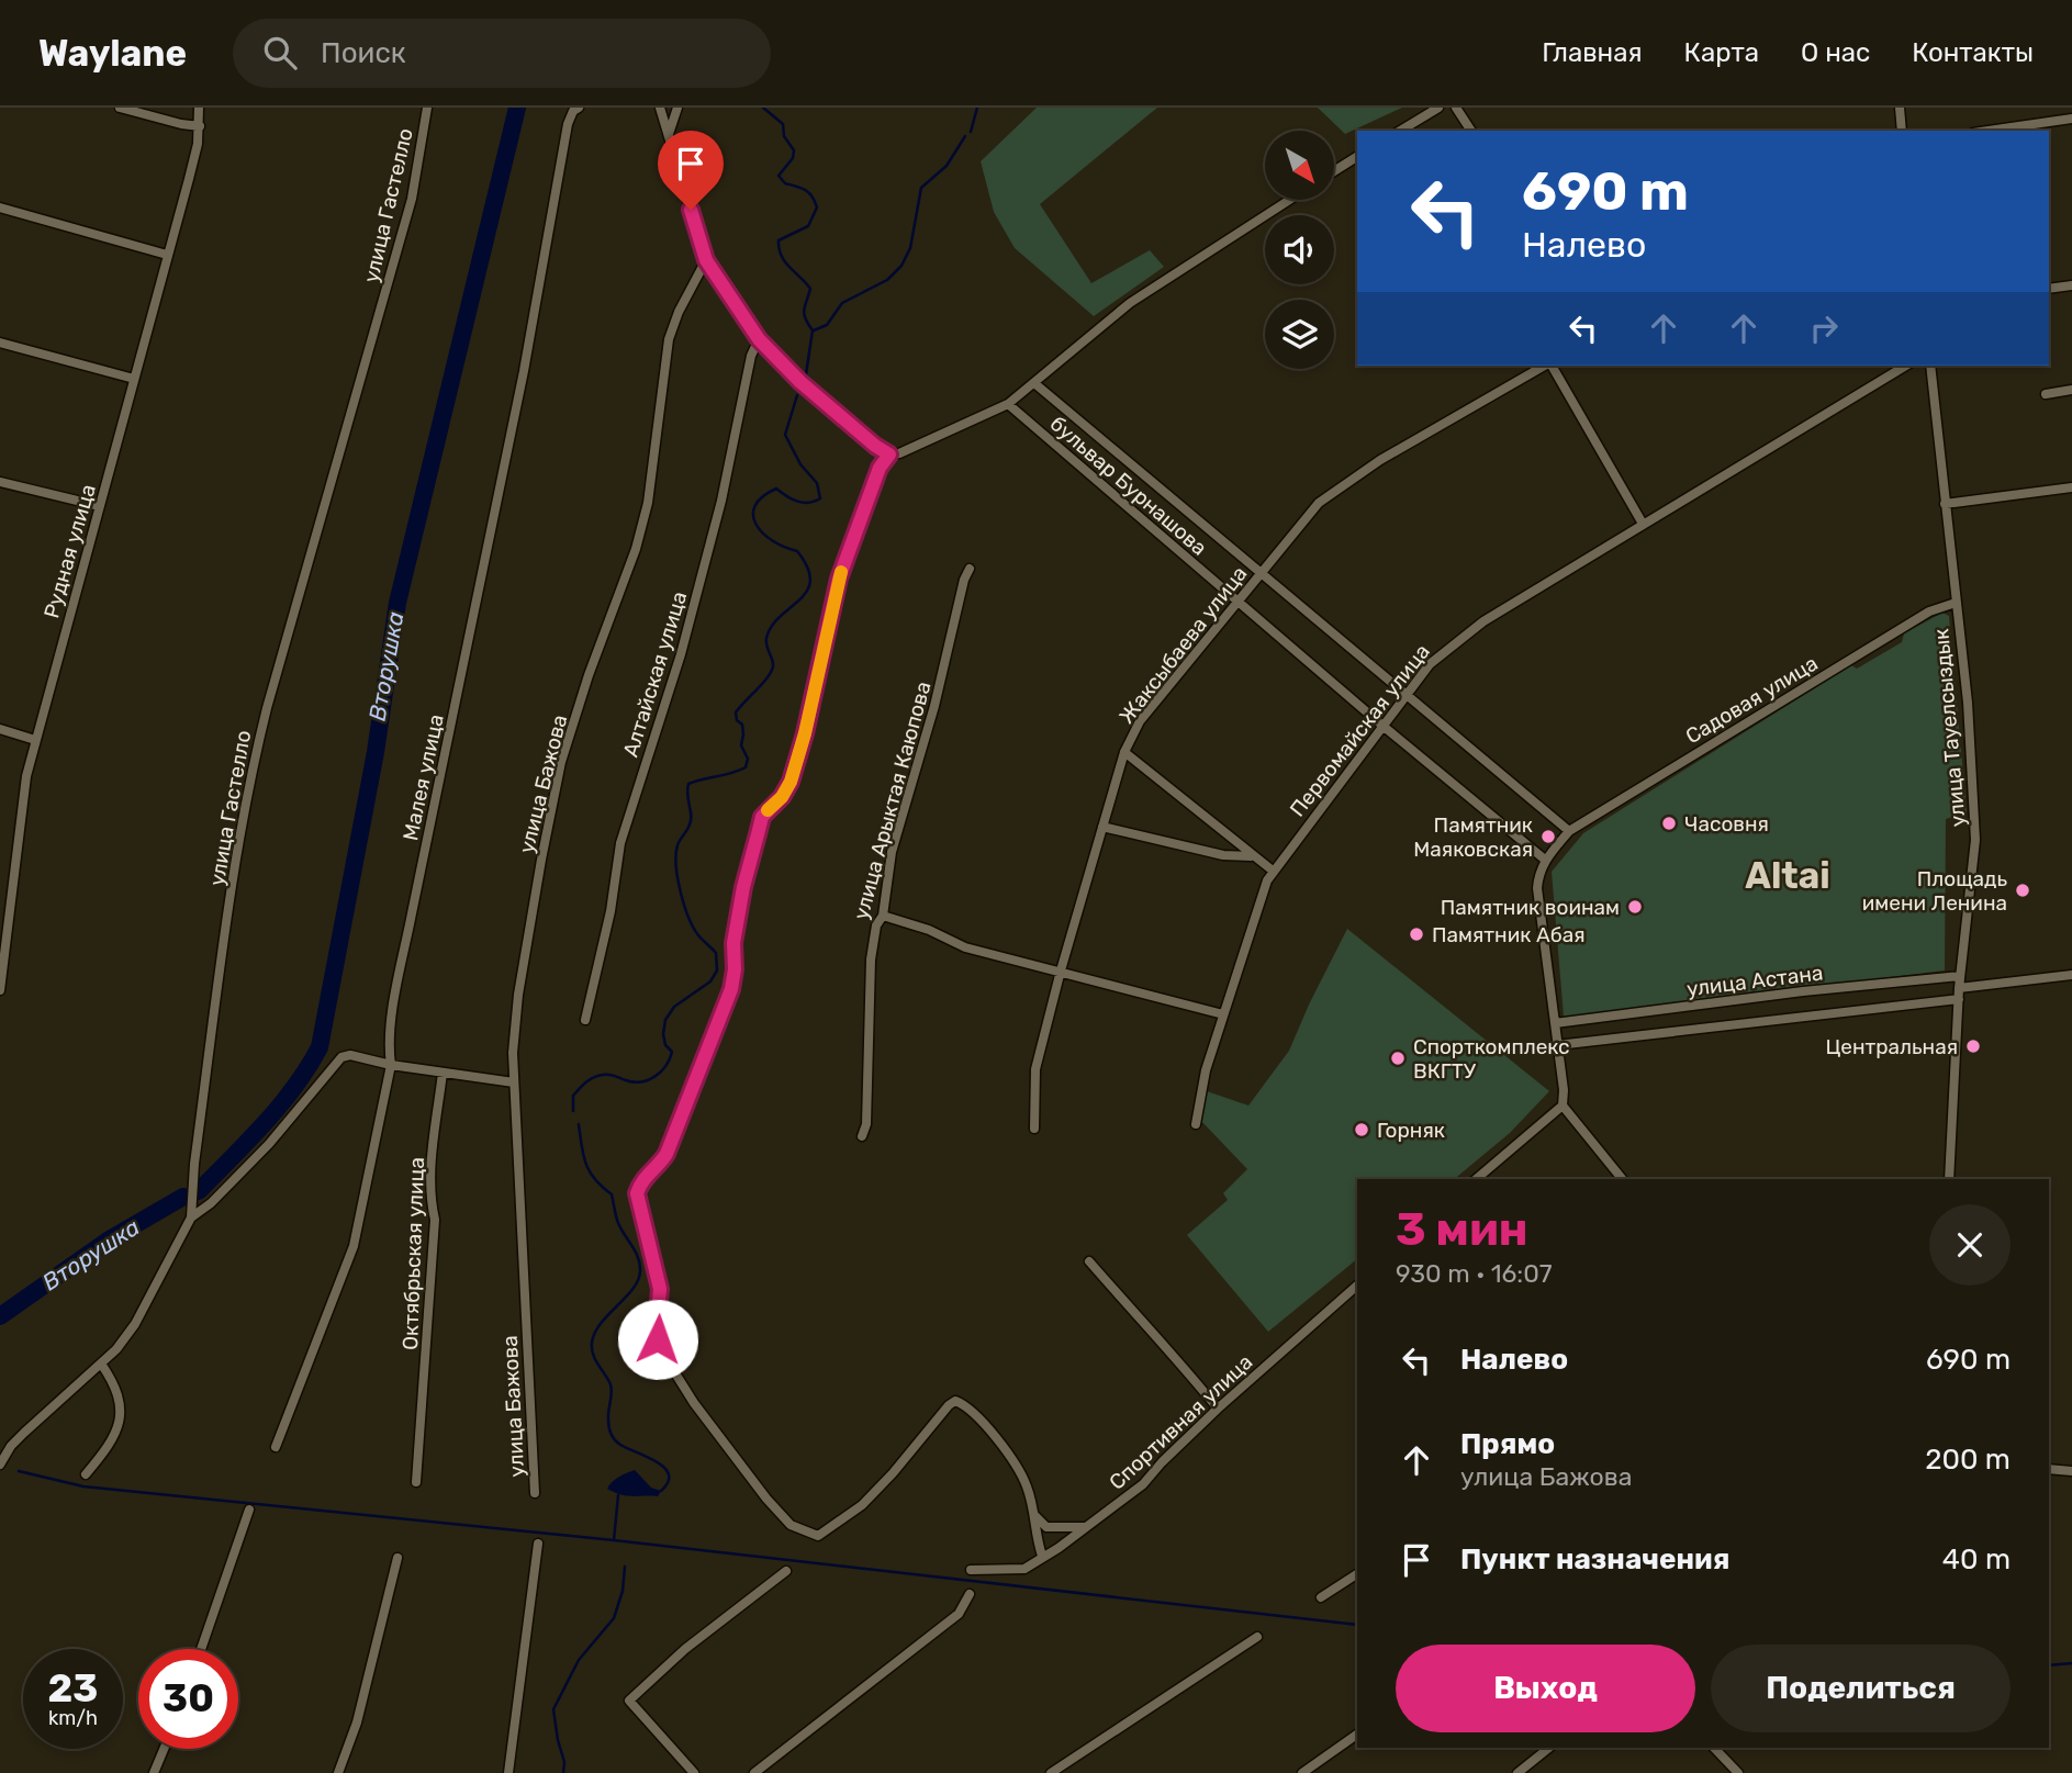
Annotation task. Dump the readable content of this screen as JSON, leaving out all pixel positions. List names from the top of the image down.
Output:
{
  "streets": {
    "street": [
      "улица Гастелло",
      "бульвар Бурнашова",
      "Рудная улица",
      "Жаксыбаева улица",
      "Алтайская улица",
      "Садовая улица",
      "улица Тауелсыздык",
      "Первомайская улица",
      "Малея улица",
      "улица Бажова",
      "улица Арыктая Каюпова",
      "улица Астана",
      "Октябрьская улица",
      "Спортивная улица"
    ]
  },
  "crossings": [
    ["бульвар Бурнашова", "Жаксыбаева улица"],
    ["бульвар Бурнашова", "Садовая улица"],
    ["бульвар Бурнашова", "Первомайская улица"],
    ["Садовая улица", "улица Тауелсыздык"],
    ["улица Тауелсыздык", "улица Астана"]
  ],
  "districts": ["Altai"],
  "water": ["Вторушка"],
  "places": [
    "Часовня",
    "Памятник Маяковская",
    "Площадь имени Ленина",
    "Памятник воинам",
    "Памятник Абая",
    "Центральная",
    "Спорткомплекс ВКГТУ",
    "Горняк"
  ],
  "north": "bottom right",
  "page": {
    "header": "Waylane",
    "search": "Поиск",
    "nav": [
      "Главная",
      "Карта",
      "О нас",
      "Контакты"
    ],
    "turn": ["690 m", "Налево"],
    "heading": ["3 мин", "930 m · 16:07"],
    "list": [
      {
        "name": "Налево",
        "value": "690 m"
      },
      {
        "name": "Прямо",
        "note": "улица Бажова",
        "value": "200 m"
      },
      {
        "name": "Пункт назначения",
        "value": "40 m"
      }
    ],
    "buttons": ["Выход", "Поделиться"],
    "speed": "23 km/h",
    "limit": "30"
  }
}
